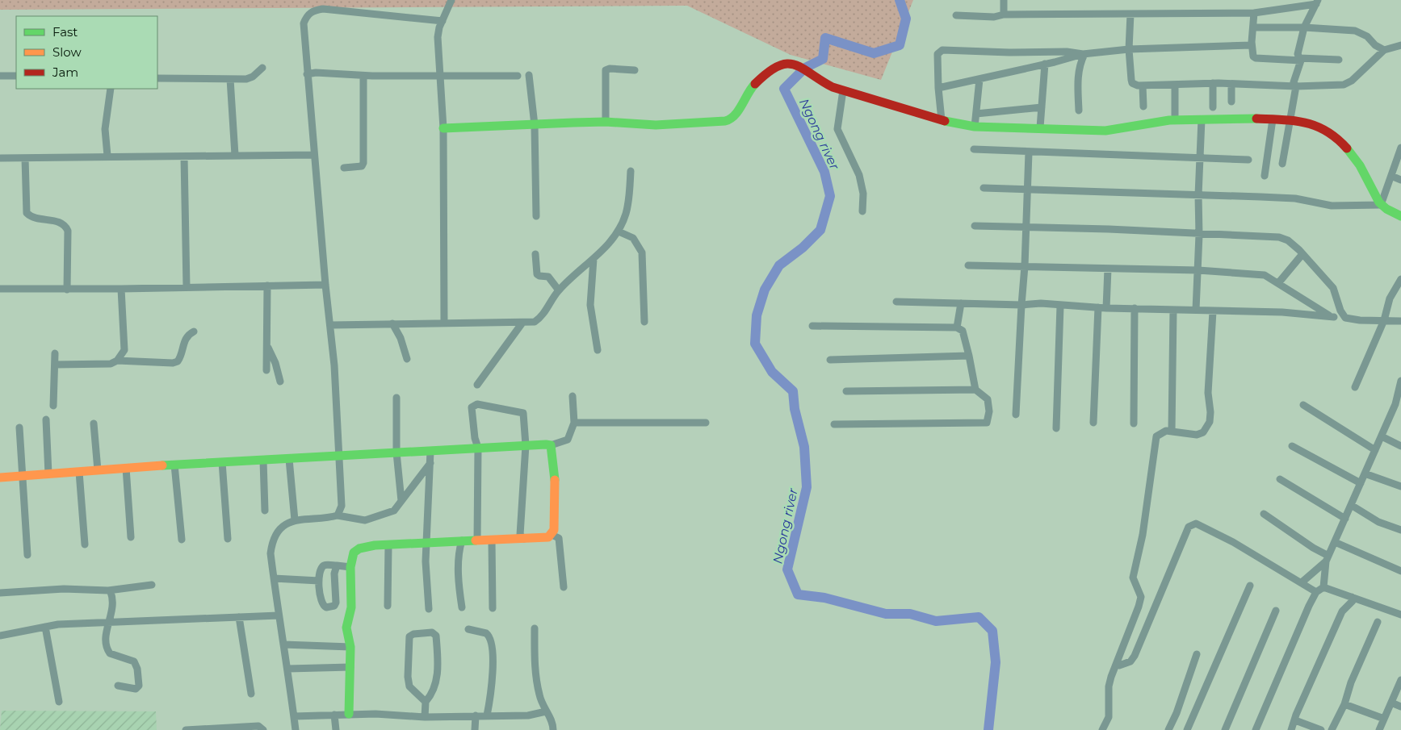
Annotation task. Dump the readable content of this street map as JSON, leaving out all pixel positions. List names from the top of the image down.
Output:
{
  "water": ["Ngong river"],
  "legend": ["Fast", "Slow", "Jam"]
}
